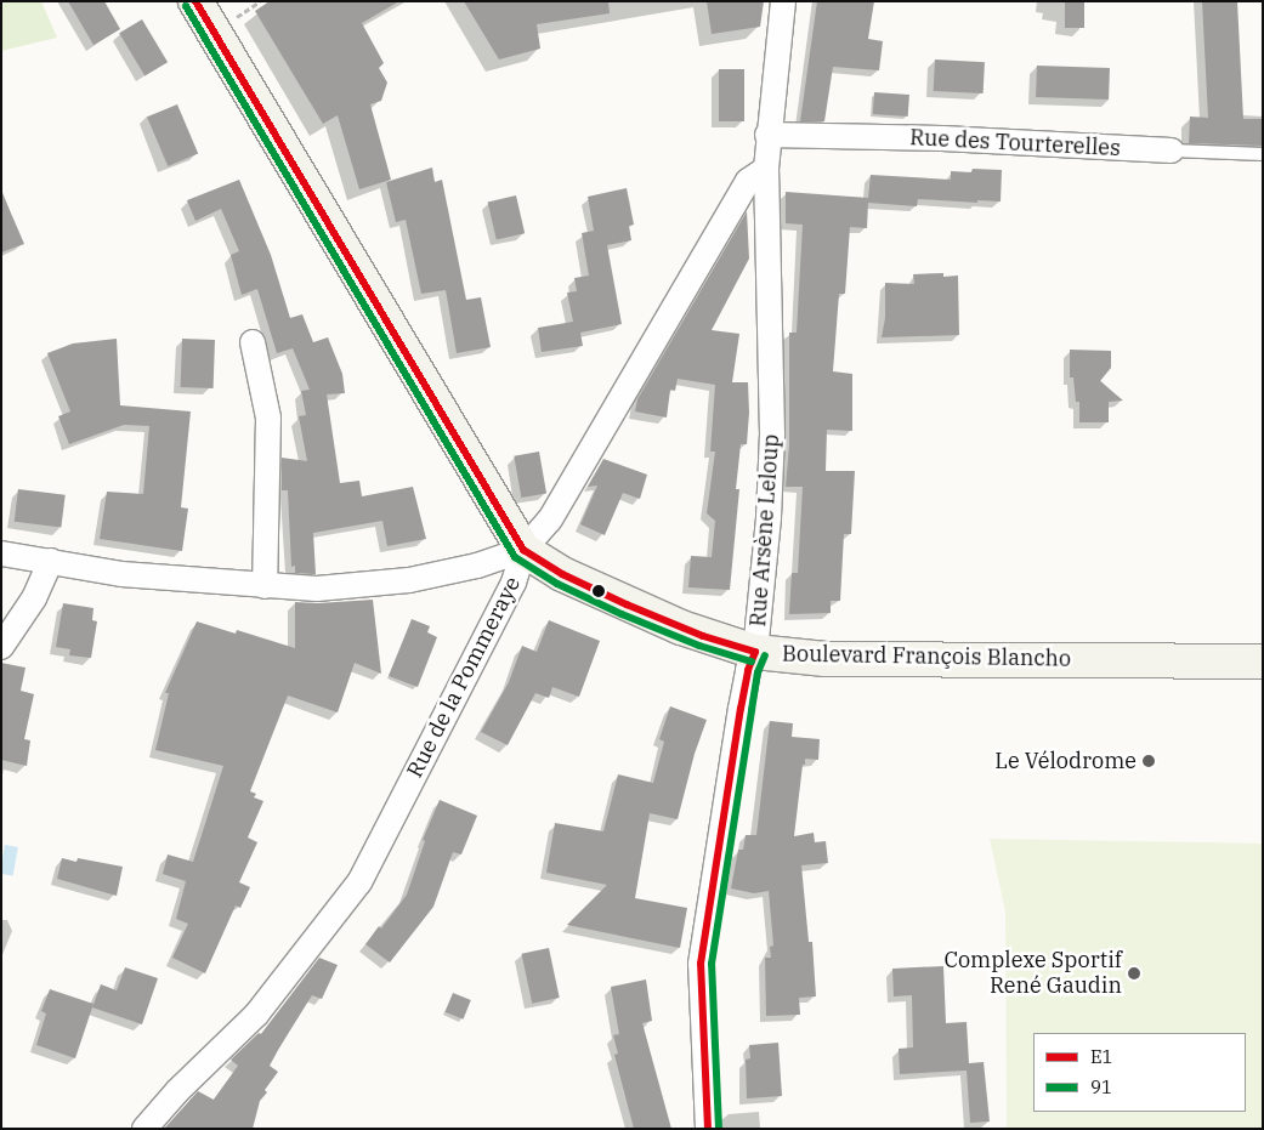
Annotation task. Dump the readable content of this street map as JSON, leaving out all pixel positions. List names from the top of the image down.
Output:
{
  "streets": {
    "street": [
      "Rue des Tourterelles",
      "Rue Arsène Leloup",
      "Boulevard François Blancho",
      "Rue de la Pommeraye"
    ]
  },
  "crossings": [
    ["Rue des Tourterelles", "Rue Arsène Leloup"],
    ["Rue Arsène Leloup", "Boulevard François Blancho"],
    ["Rue Arsène Leloup", "Rue de la Pommeraye"],
    ["Boulevard François Blancho", "Rue de la Pommeraye"]
  ],
  "places": ["Le Vélodrome", "Complexe Sportif René Gaudin"],
  "lines": ["transit line E1", "transit line 91"],
  "legend": ["E1", "91"]
}
